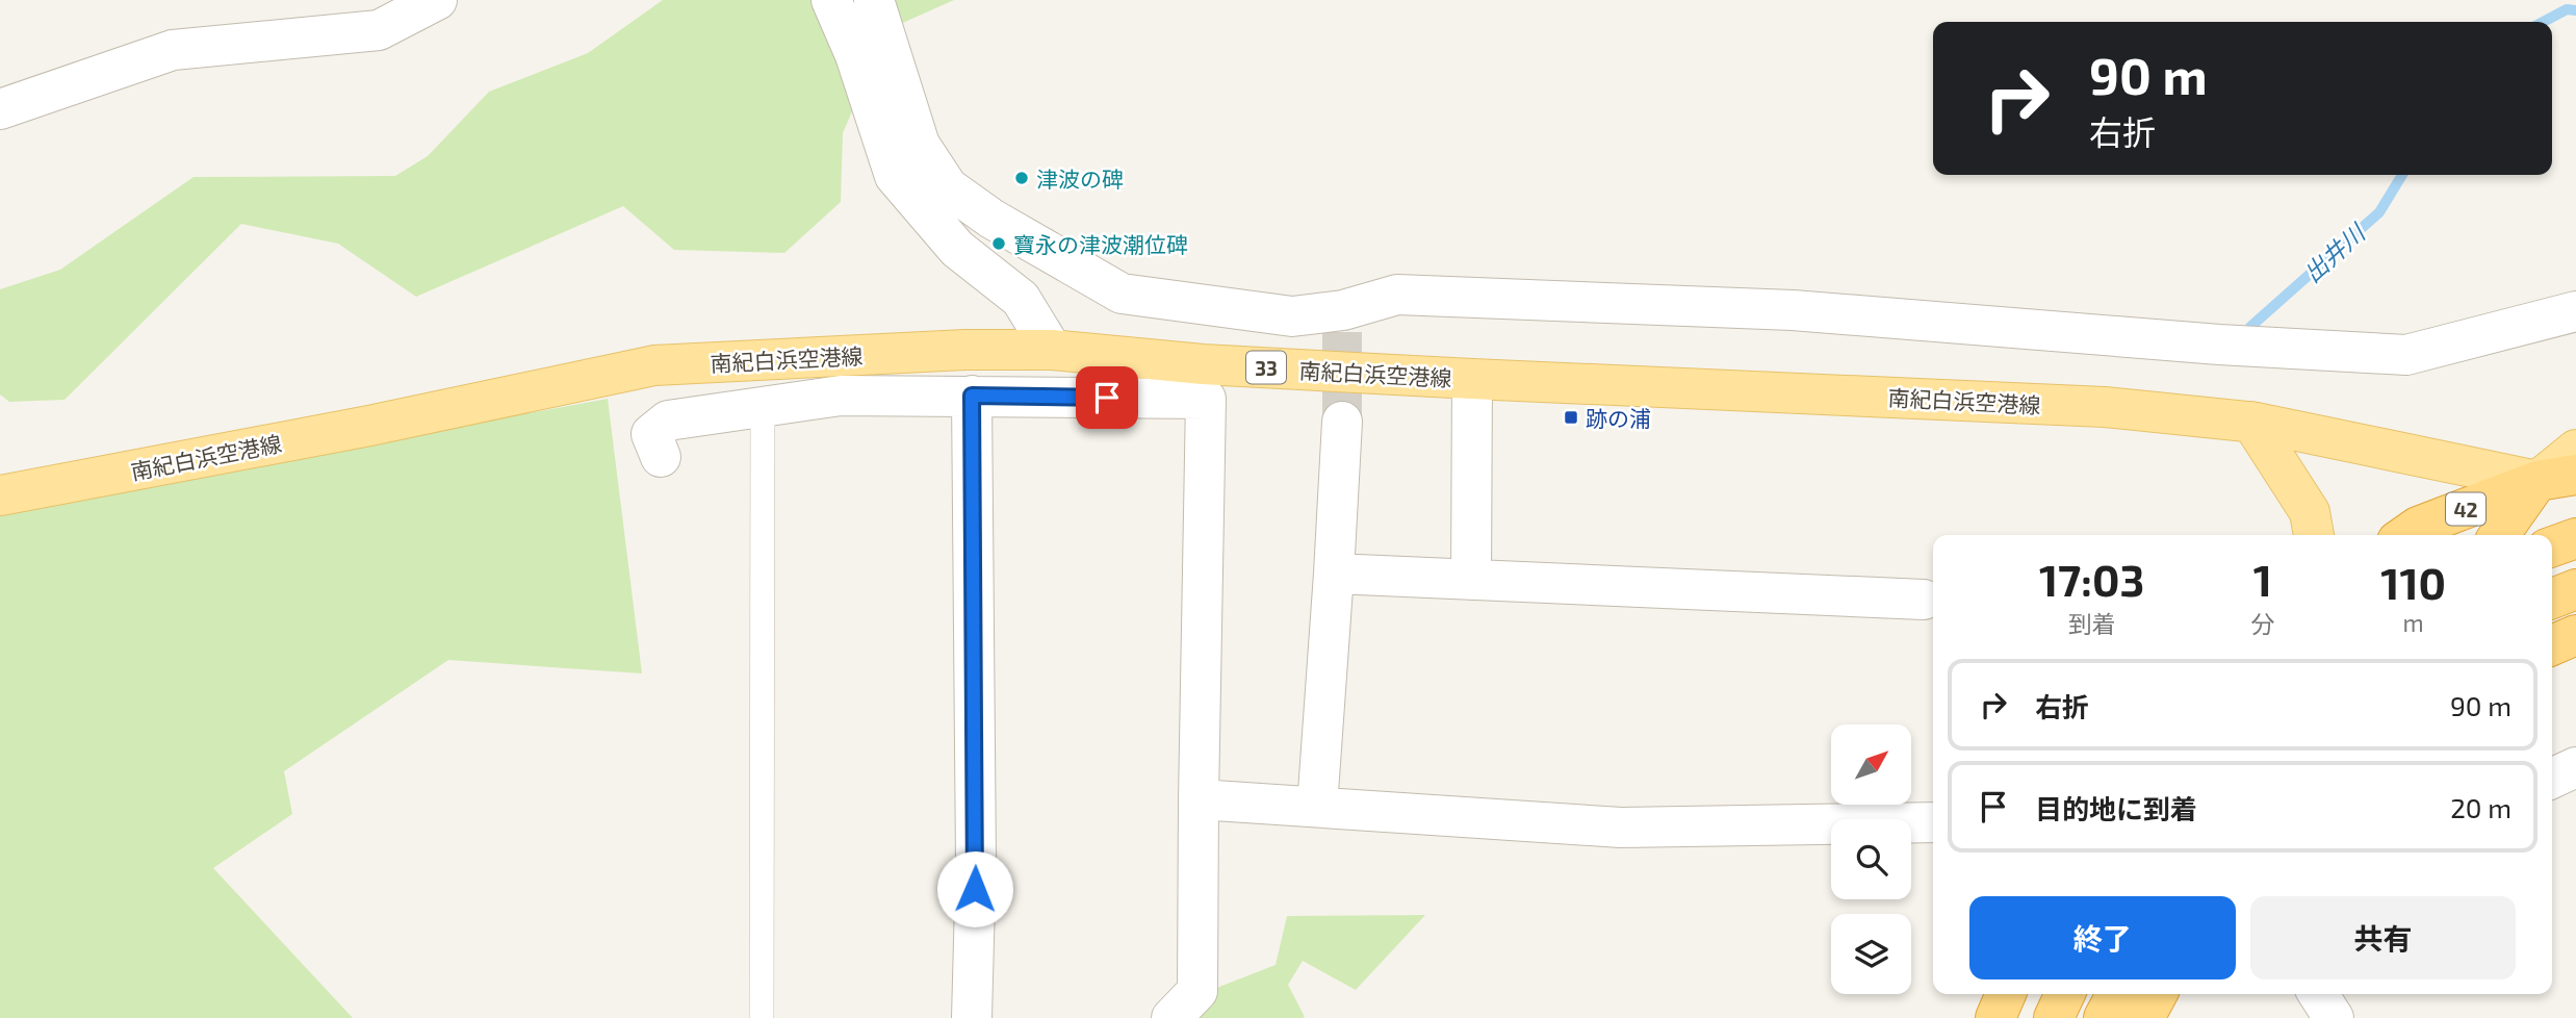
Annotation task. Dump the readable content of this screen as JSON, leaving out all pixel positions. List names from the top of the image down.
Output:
{
  "streets": {
    "highway": ["42"],
    "main road": ["南紀白浜空港線", "33"]
  },
  "crossings": [
    ["南紀白浜空港線", "42"]
  ],
  "water": ["出井川"],
  "places": {
    "other": ["津波の碑", "寶永の津波潮位碑"],
    "transit": ["跡の浦"]
  },
  "north": "top right",
  "page": {
    "turn": ["90 m", "右折"],
    "eta": [
      "17:03",
      "到着",
      "1",
      "分",
      "110",
      "m"
    ],
    "list": [
      {
        "name": "右折",
        "value": "90 m"
      },
      {
        "name": "目的地に到着",
        "value": "20 m"
      }
    ],
    "buttons": ["終了", "共有"]
  }
}
